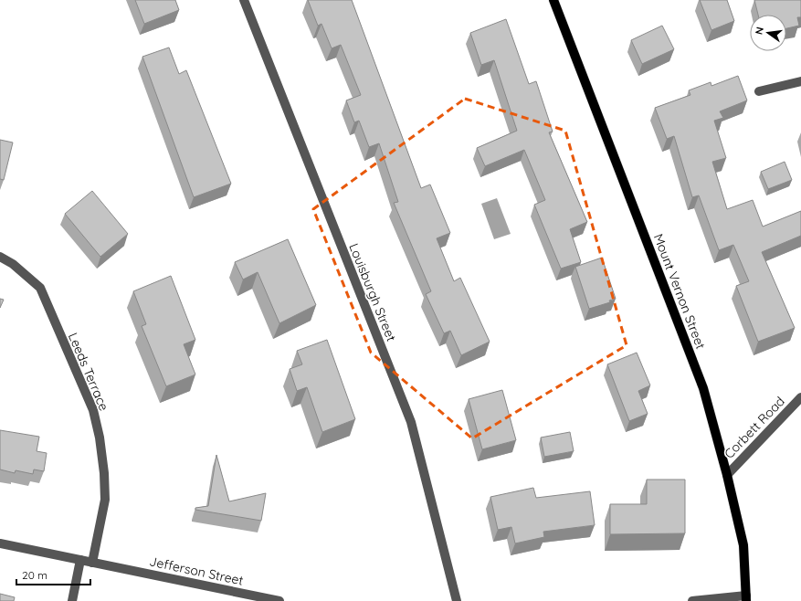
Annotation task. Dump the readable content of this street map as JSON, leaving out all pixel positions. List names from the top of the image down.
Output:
{
  "streets": {
    "main road": ["Mount Vernon Street"],
    "street": [
      "Louisburgh Street",
      "Leeds Terrace",
      "Corbett Road",
      "Jefferson Street"
    ]
  },
  "crossings": [
    ["Mount Vernon Street", "Corbett Road"],
    ["Leeds Terrace", "Jefferson Street"]
  ],
  "scale_bar": "20 m",
  "north": "left"
}
